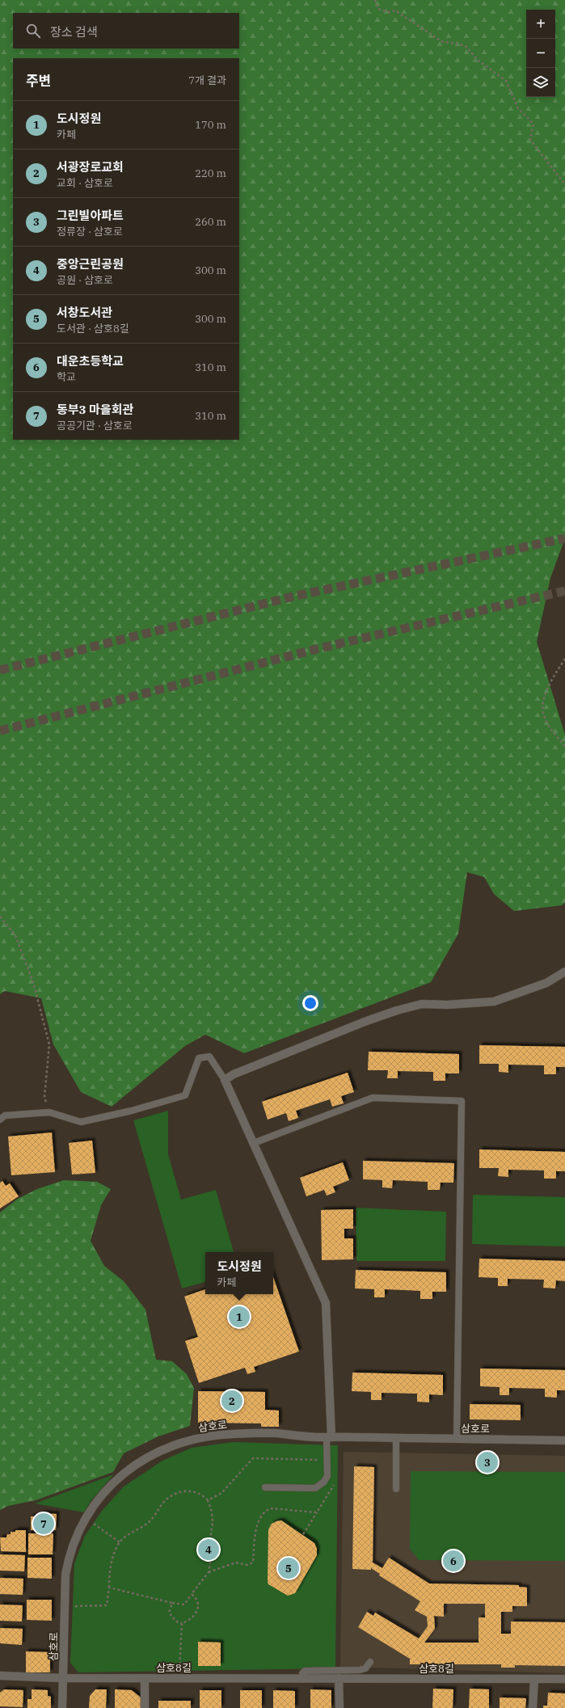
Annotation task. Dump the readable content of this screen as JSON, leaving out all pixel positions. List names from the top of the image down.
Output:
{
  "streets": {
    "street": ["삼호로", "삼호8길"]
  },
  "crossings": [
    ["삼호로", "삼호8길"]
  ],
  "page": {
    "map_buttons": ["+", "−"],
    "search": "장소 검색",
    "heading": ["주변", "7개 결과"],
    "list": [
      {
        "mark": "1",
        "name": "도시정원",
        "note": "카페",
        "value": "170 m"
      },
      {
        "mark": "2",
        "name": "서광장로교회",
        "note": "교회 · 삼호로",
        "value": "220 m"
      },
      {
        "mark": "3",
        "name": "그린빌아파트",
        "note": "정류장 · 삼호로",
        "value": "260 m"
      },
      {
        "mark": "4",
        "name": "중앙근린공원",
        "note": "공원 · 삼호로",
        "value": "300 m"
      },
      {
        "mark": "5",
        "name": "서창도서관",
        "note": "도서관 · 삼호8길",
        "value": "300 m"
      },
      {
        "mark": "6",
        "name": "대운초등학교",
        "note": "학교",
        "value": "310 m"
      },
      {
        "mark": "7",
        "name": "동부3 마을회관",
        "note": "공공기관 · 삼호로",
        "value": "310 m"
      }
    ],
    "popup": ["도시정원", "카페"],
    "pins": [
      "1",
      "2",
      "3",
      "7",
      "4",
      "6",
      "5"
    ]
  }
}
